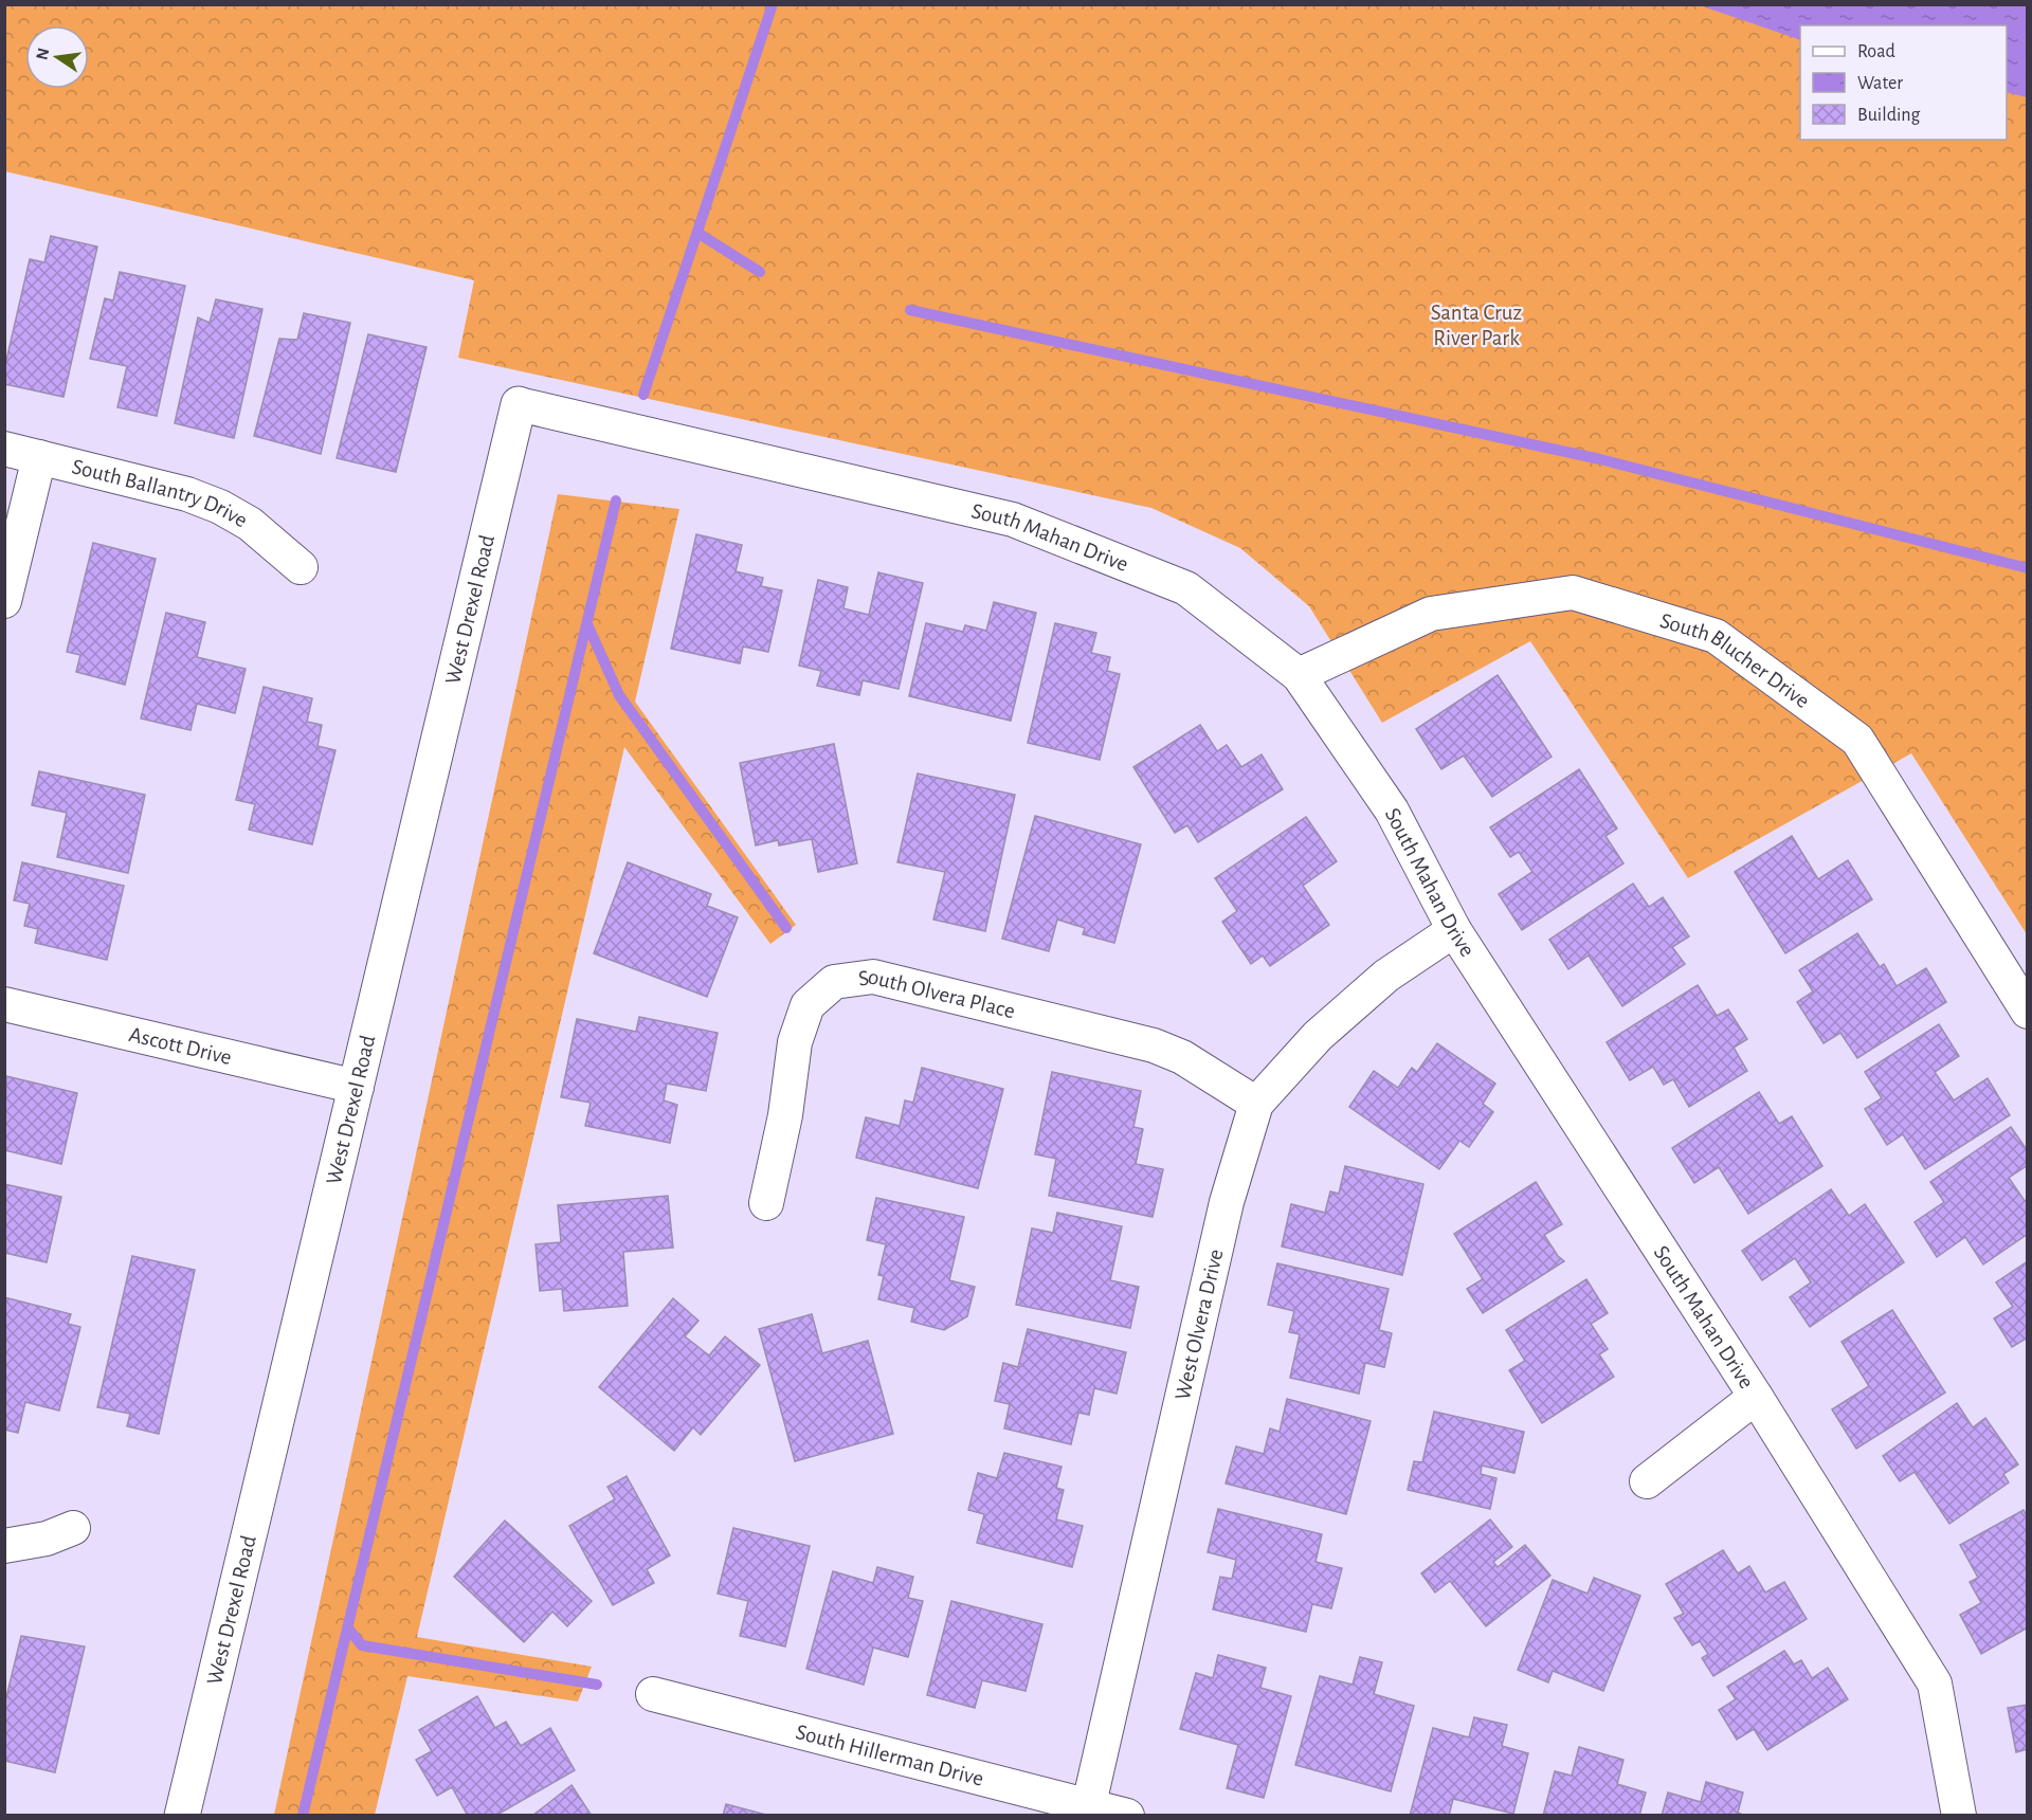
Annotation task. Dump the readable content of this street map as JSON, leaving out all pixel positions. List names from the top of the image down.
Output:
{
  "streets": {
    "street": [
      "South Ballantry Drive",
      "South Mahan Drive",
      "West Drexel Road",
      "South Blucher Drive",
      "South Olvera Place",
      "Ascott Drive",
      "West Olvera Drive",
      "South Hillerman Drive"
    ]
  },
  "crossings": [
    ["South Mahan Drive", "West Drexel Road"],
    ["South Mahan Drive", "South Blucher Drive"],
    ["South Mahan Drive", "West Olvera Drive"],
    ["West Drexel Road", "Ascott Drive"],
    ["South Olvera Place", "West Olvera Drive"],
    ["West Olvera Drive", "South Hillerman Drive"]
  ],
  "parks": ["Santa Cruz River Park"],
  "legend": ["Road", "Water", "Building"],
  "north": "left"
}
